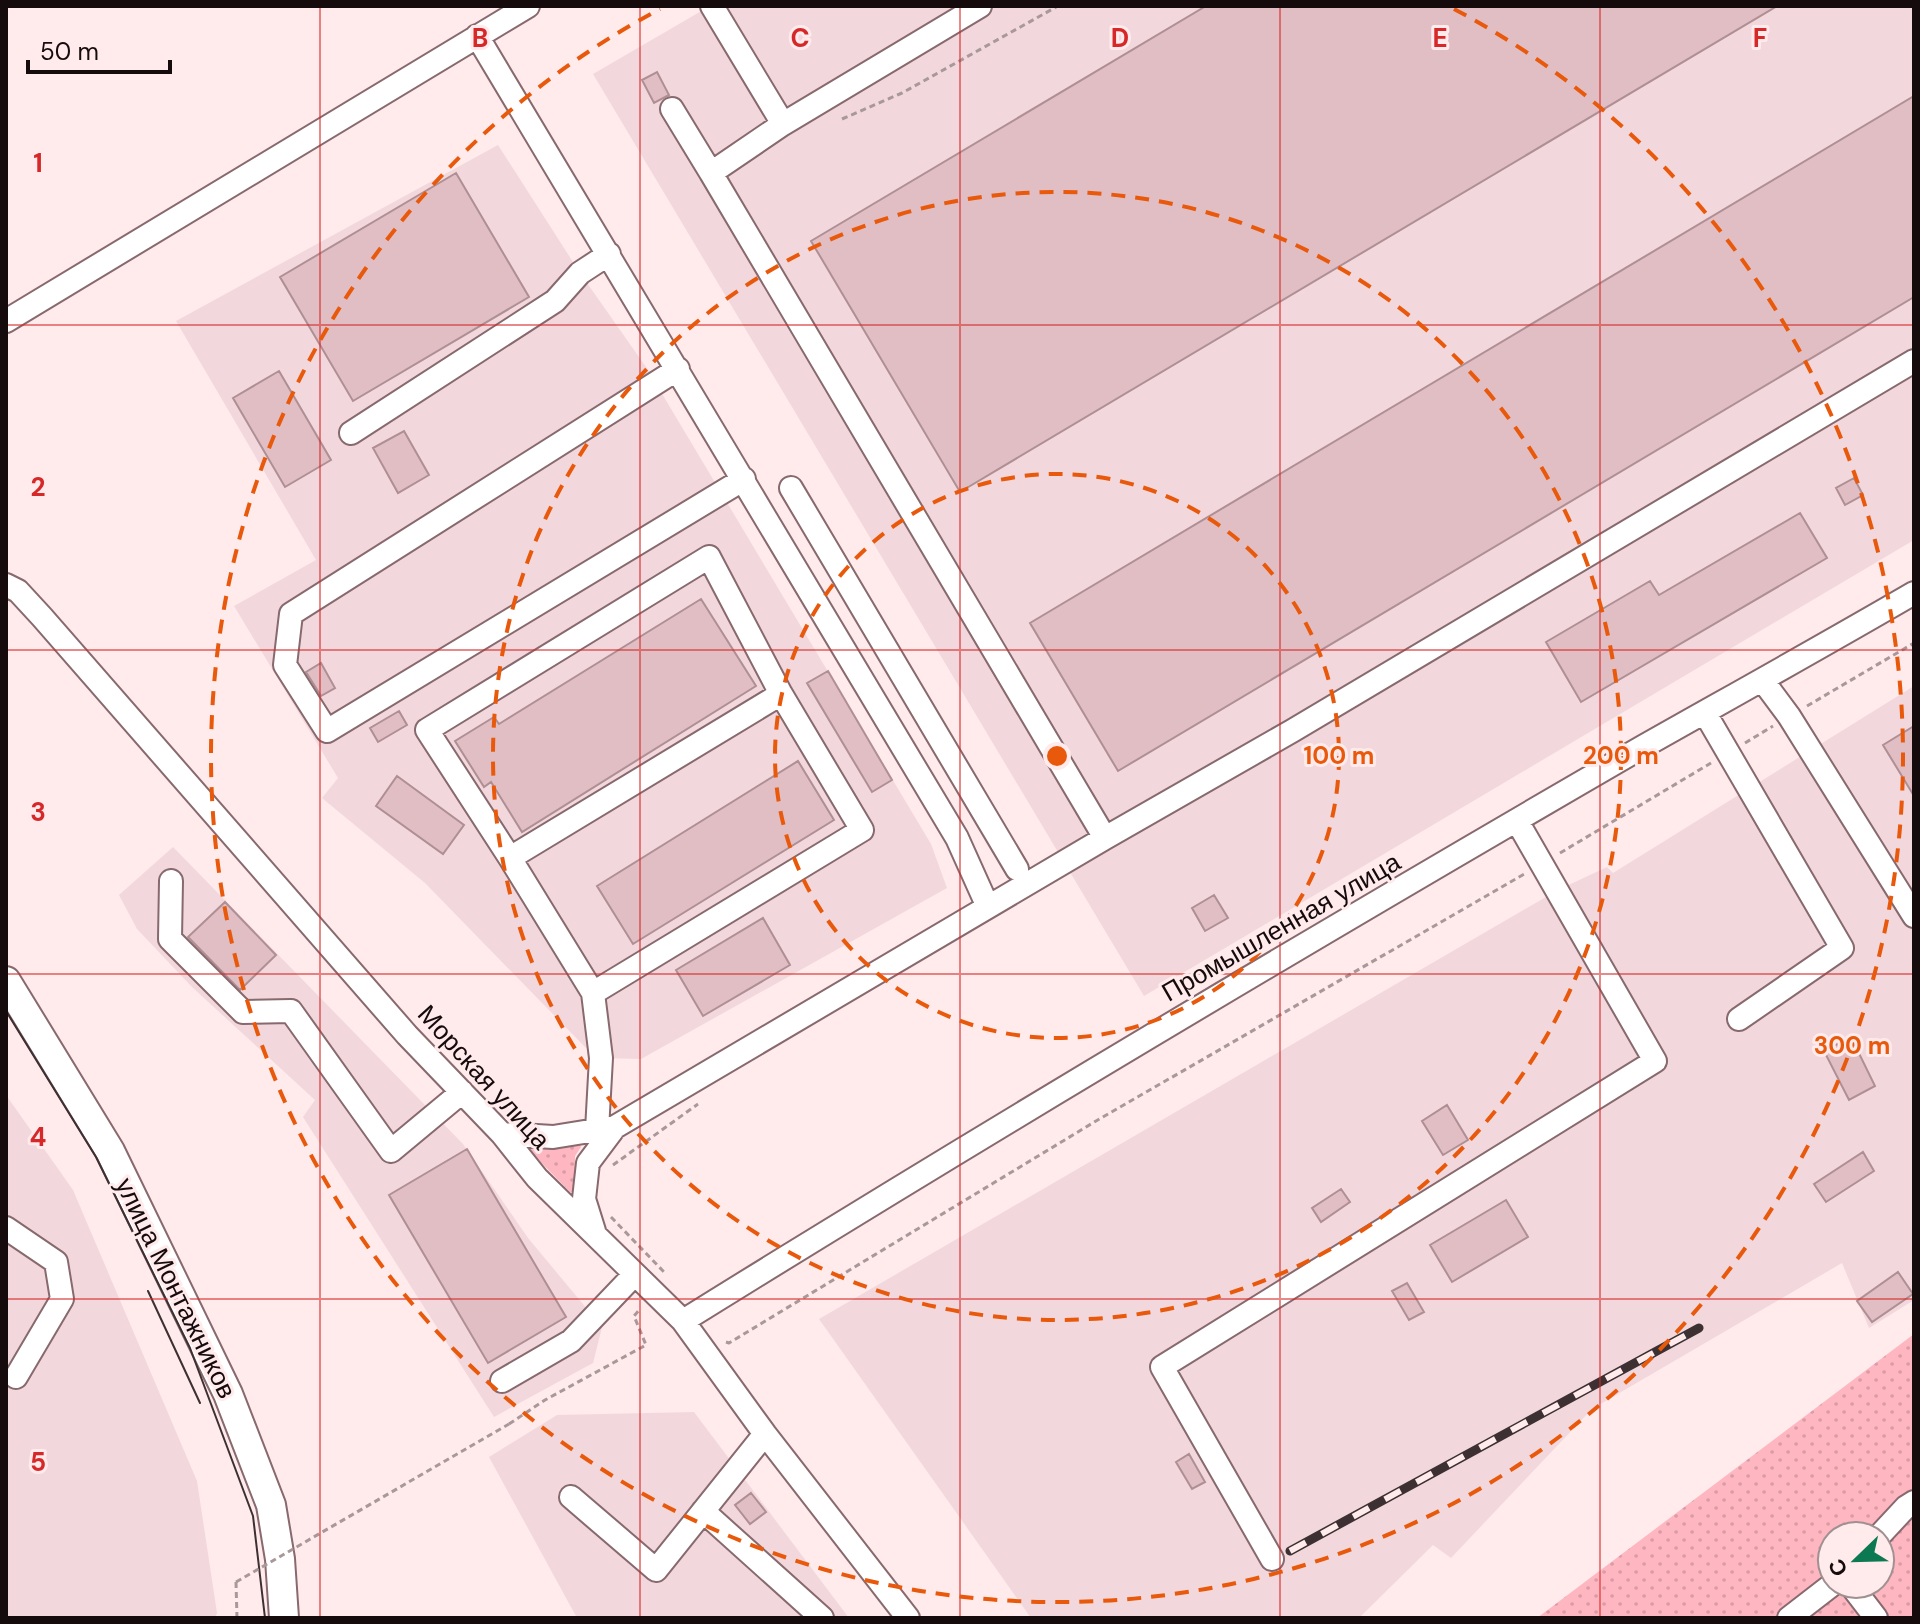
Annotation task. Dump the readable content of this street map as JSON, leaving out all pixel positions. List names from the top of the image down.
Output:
{
  "streets": {
    "main road": ["улица Монтажников"],
    "street": ["Промышленная улица", "Морская улица"]
  },
  "crossings": [
    ["Промышленная улица", "Морская улица"]
  ],
  "scale_bar": "50 m",
  "north": "bottom left",
  "grid": {
    "columns": [
      "B",
      "C",
      "D",
      "E",
      "F"
    ],
    "rows": [
      "1",
      "2",
      "3",
      "4",
      "5"
    ]
  },
  "rings": ["100 m", "200 m", "300 m"]
}
